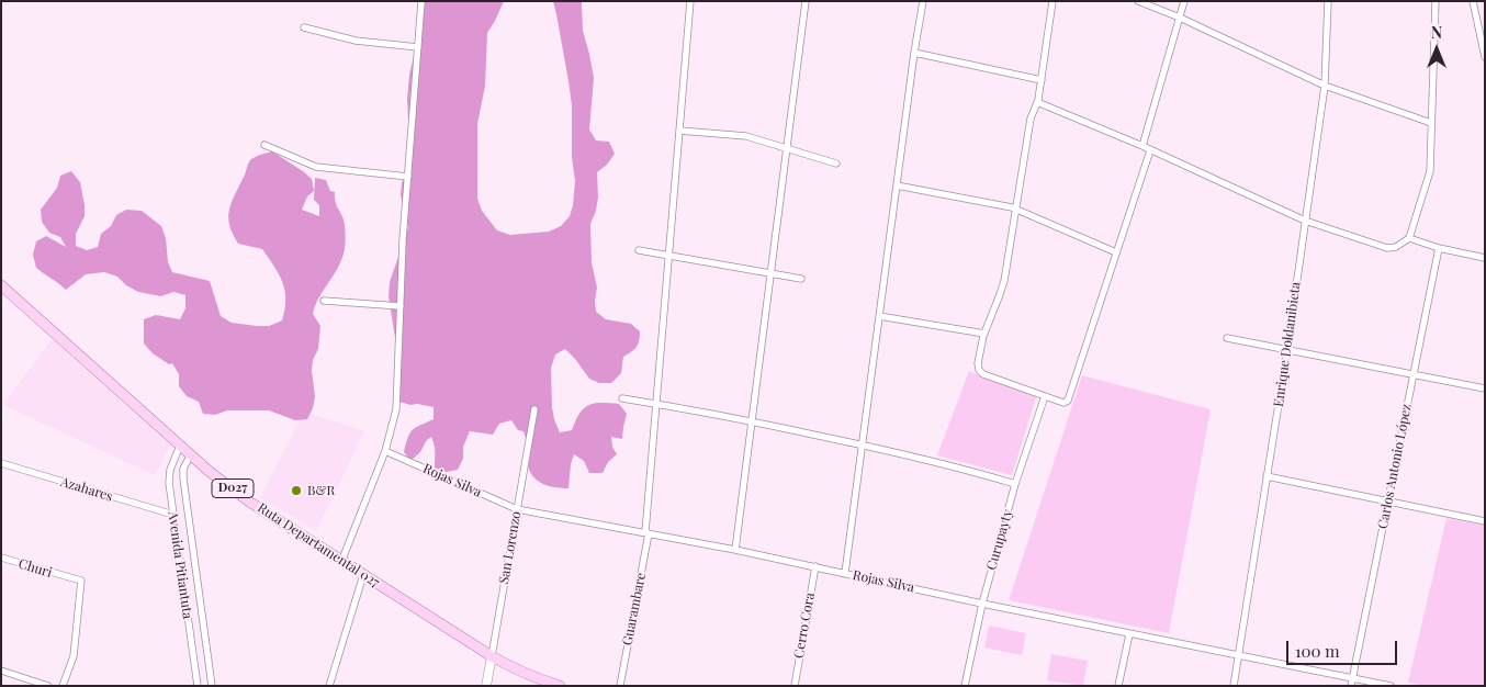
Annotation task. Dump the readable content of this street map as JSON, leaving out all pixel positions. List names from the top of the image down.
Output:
{
  "streets": {
    "main road": ["D027", "Ruta Departamental 027"],
    "street": [
      "Enrique Doldanibieta",
      "Carlos Antonio López",
      "Rojas Silva",
      "Azahares",
      "Curupayty",
      "San Lorenzo",
      "Avenida Pitiantuta",
      "Churi",
      "Guarambare",
      "Cerro Cora"
    ]
  },
  "crossings": [
    ["Enrique Doldanibieta", "Rojas Silva"],
    ["Carlos Antonio López", "Rojas Silva"],
    ["Rojas Silva", "Curupayty"],
    ["Rojas Silva", "San Lorenzo"],
    ["Rojas Silva", "Guarambare"],
    ["Rojas Silva", "Cerro Cora"],
    ["Azahares", "Avenida Pitiantuta"],
    ["Ruta Departamental 027", "San Lorenzo"],
    ["Ruta Departamental 027", "Avenida Pitiantuta"]
  ],
  "places": ["B&R"],
  "scale_bar": "100 m",
  "north": "top"
}
